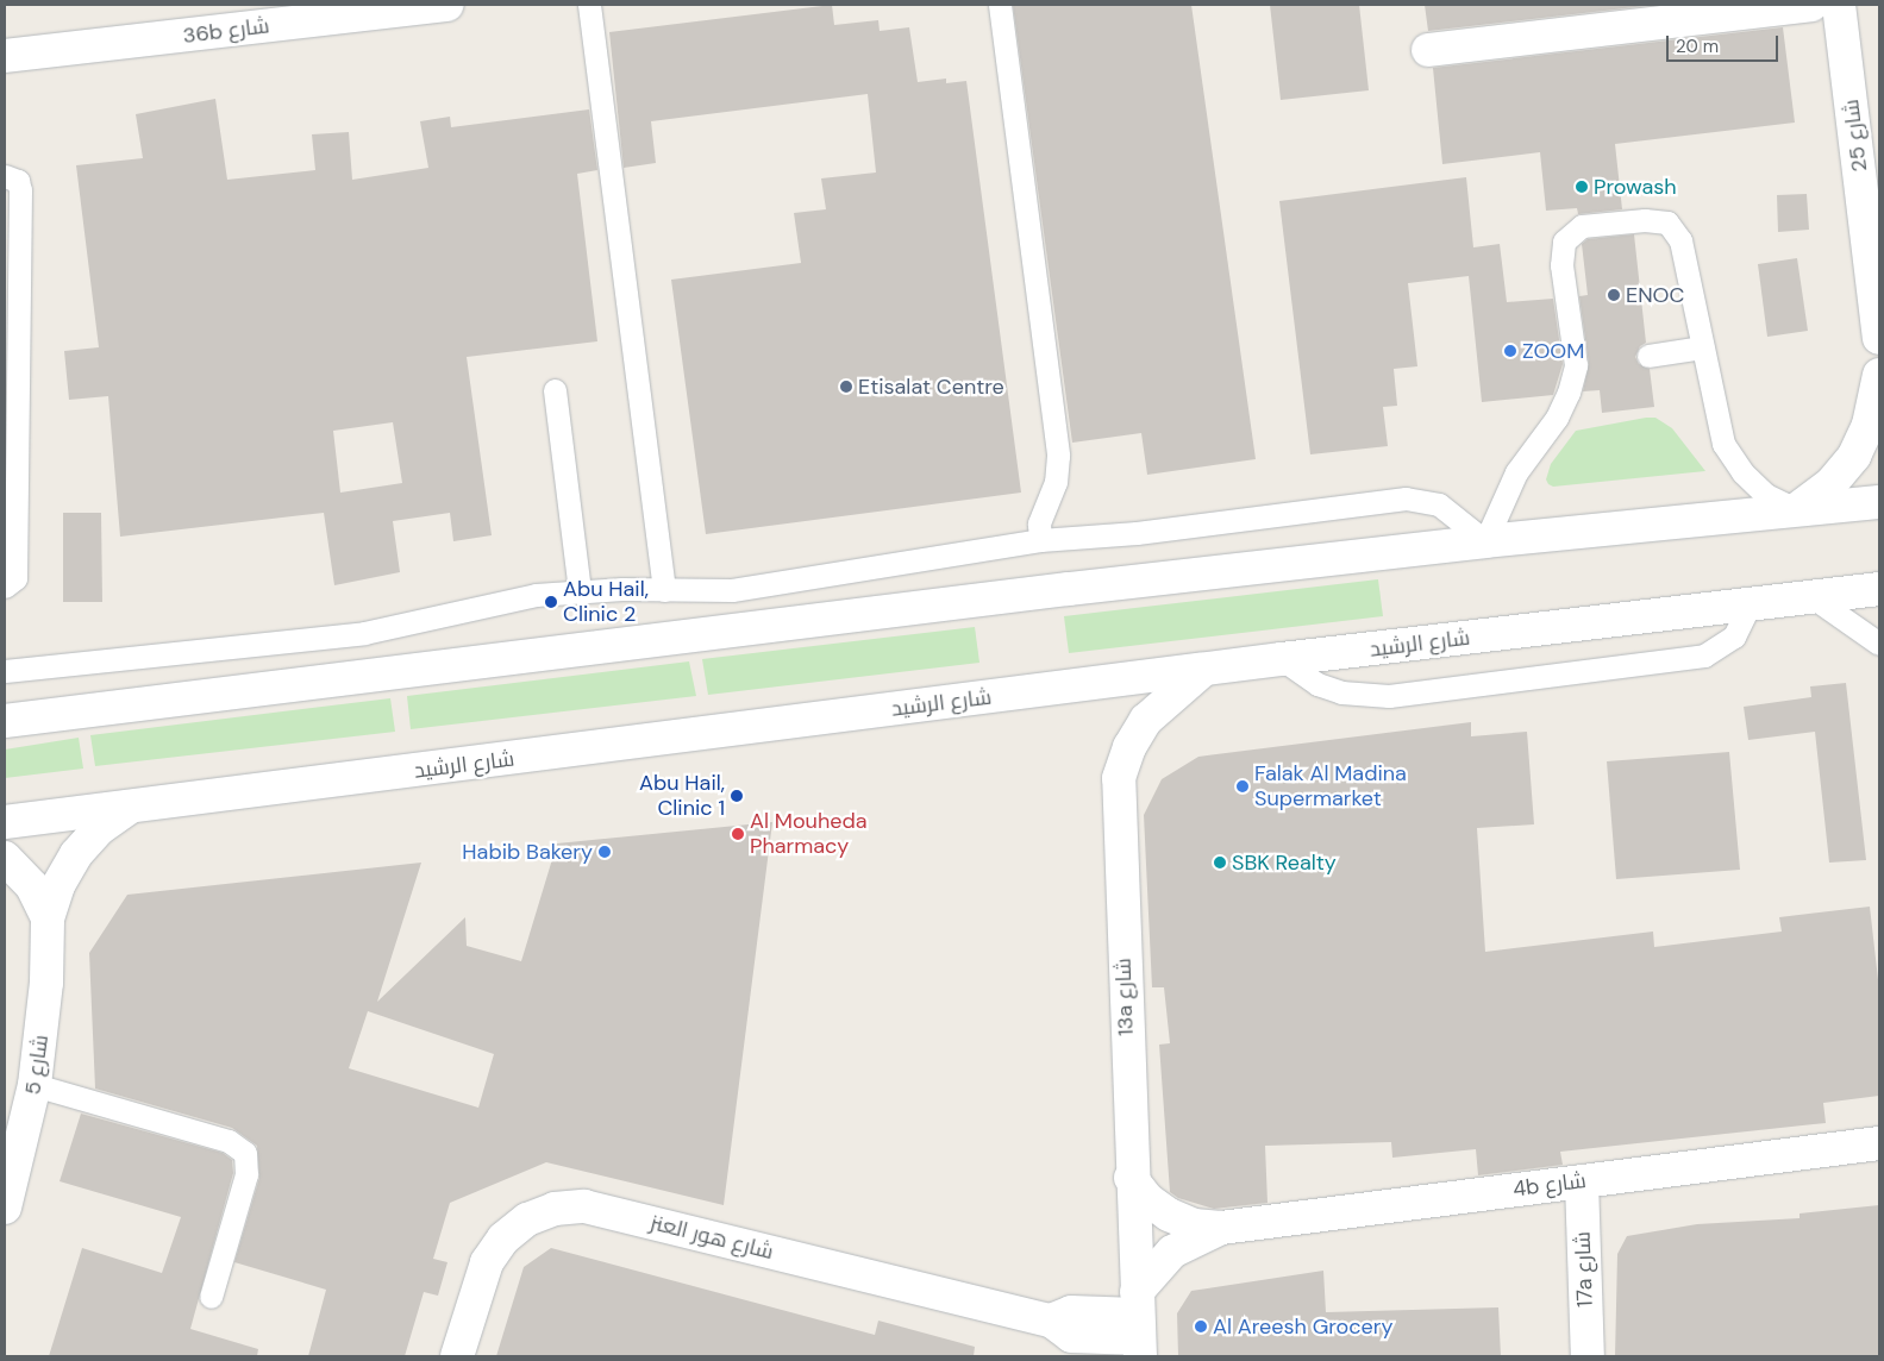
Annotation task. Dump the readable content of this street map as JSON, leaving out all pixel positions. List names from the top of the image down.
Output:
{
  "streets": {
    "street": [
      "36b شارع",
      "شارع 25",
      "شارع الرشيد",
      "13a شارع",
      "شارع 5",
      "4b شارع",
      "شارع هور العنز",
      "17a شارع"
    ]
  },
  "crossings": [
    ["شارع الرشيد", "13a شارع"],
    ["شارع الرشيد", "شارع 5"],
    ["13a شارع", "4b شارع"],
    ["13a شارع", "شارع هور العنز"],
    ["4b شارع", "شارع هور العنز"],
    ["4b شارع", "17a شارع"]
  ],
  "places": [
    "Prowash",
    "ENOC",
    "ZOOM",
    "Etisalat Centre",
    "Abu Hail, Clinic 2",
    "Falak Al Madina Supermarket",
    "Abu Hail, Clinic 1",
    "Al Mouheda Pharmacy",
    "Habib Bakery",
    "SBK Realty",
    "Al Areesh Grocery"
  ],
  "scale_bar": "20 m"
}
